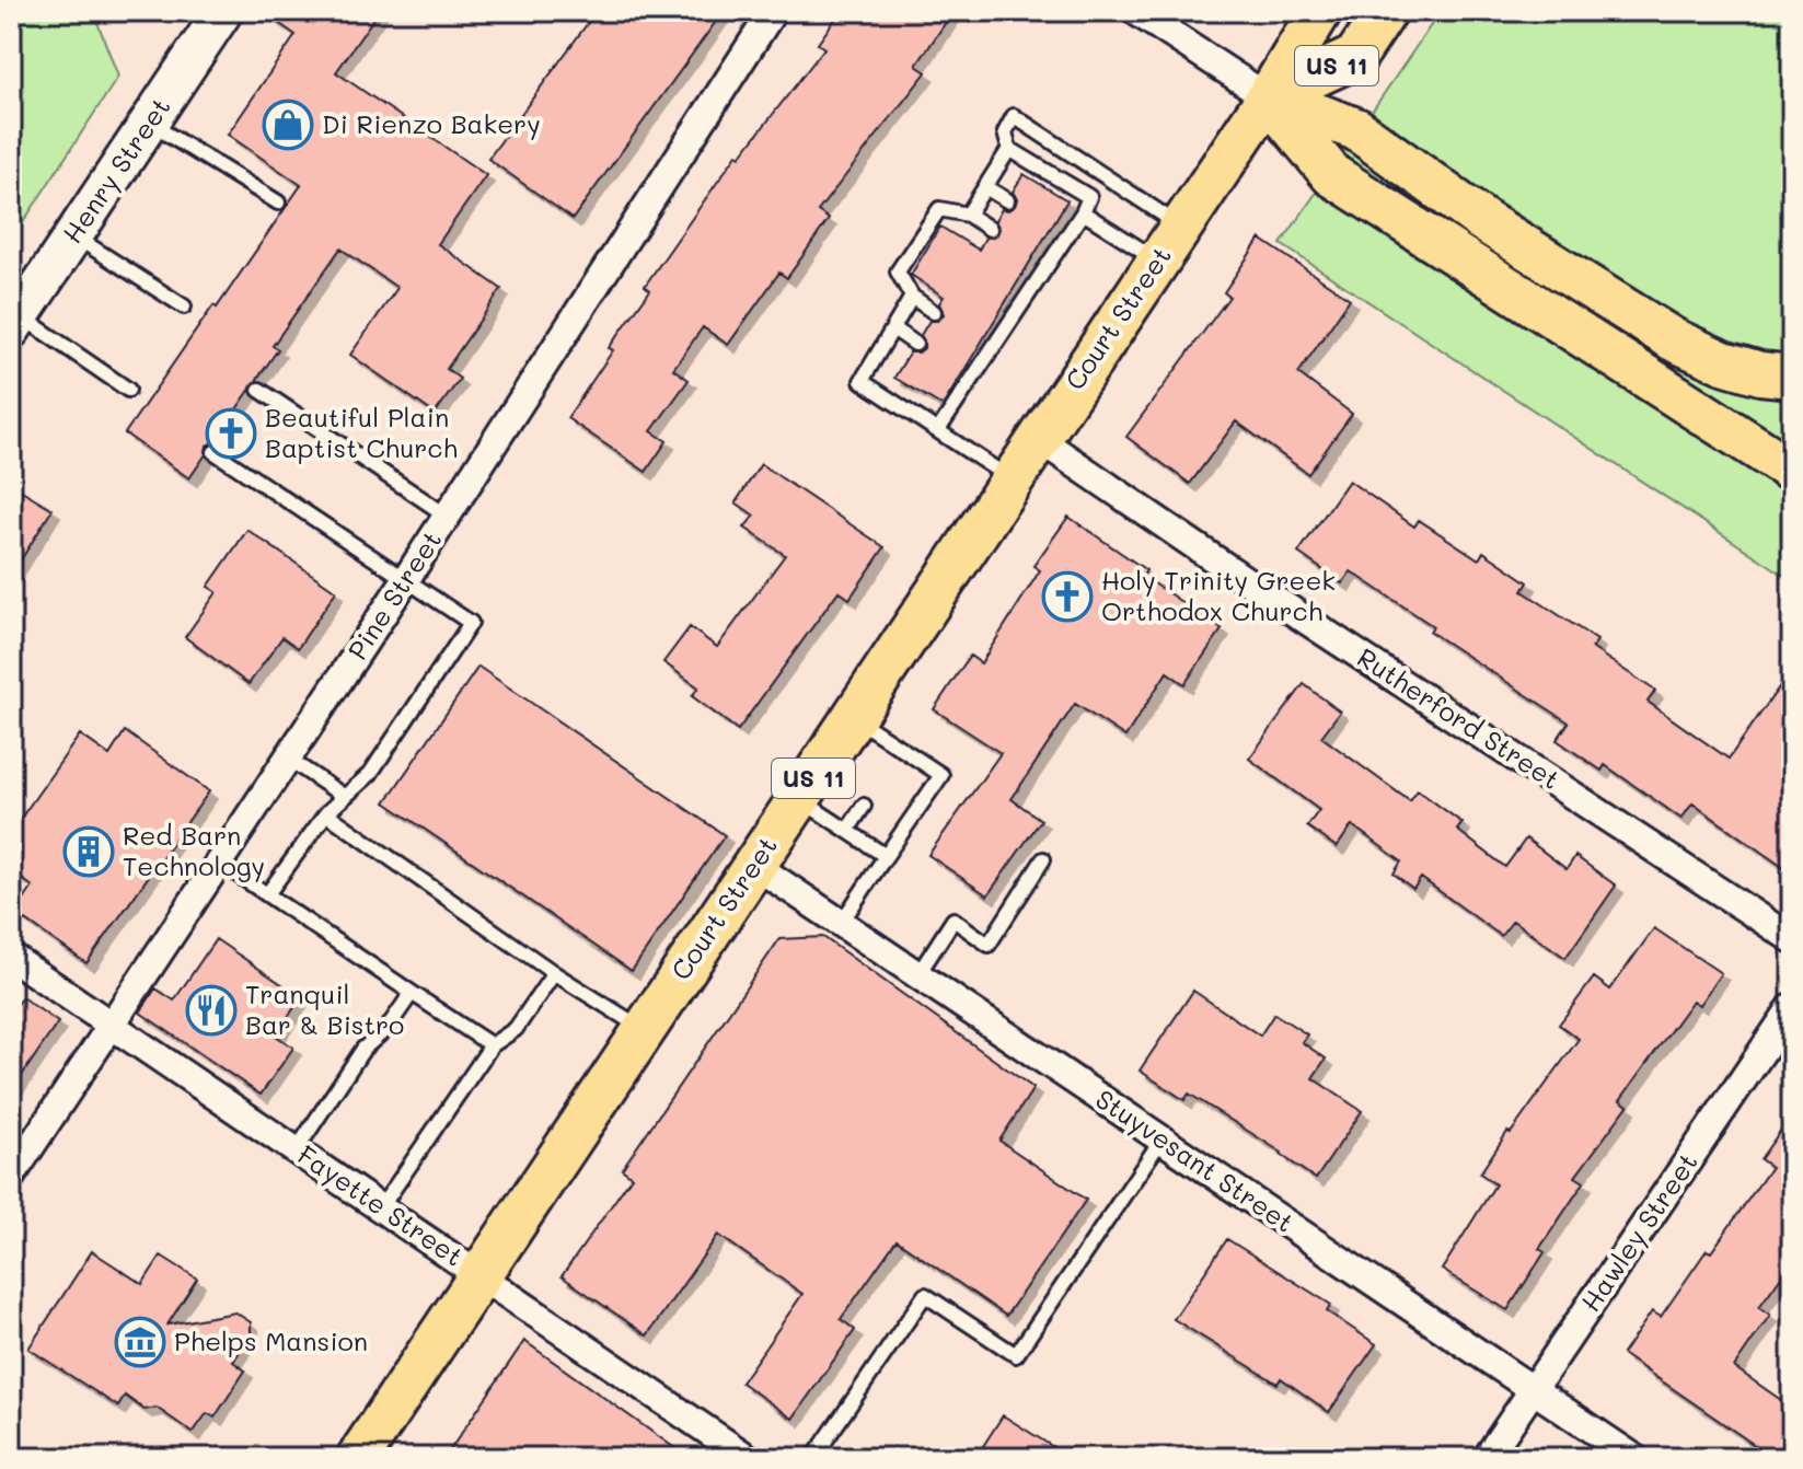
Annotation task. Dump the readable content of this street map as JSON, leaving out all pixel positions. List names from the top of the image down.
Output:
{
  "streets": {
    "main road": ["US 11", "Court Street"],
    "street": [
      "Henry Street",
      "Pine Street",
      "Rutherford Street",
      "Stuyvesant Street",
      "Fayette Street",
      "Hawley Street"
    ]
  },
  "crossings": [
    ["US 11", "Court Street"],
    ["Court Street", "Rutherford Street"],
    ["Court Street", "Stuyvesant Street"],
    ["Court Street", "Fayette Street"],
    ["Pine Street", "Fayette Street"],
    ["Stuyvesant Street", "Hawley Street"]
  ],
  "places": {
    "shop": ["Di Rienzo Bakery"],
    "church": ["Beautiful Plain Baptist Church", "Holy Trinity Greek Orthodox Church"],
    "building": ["Red Barn Technology"],
    "restaurant": ["Tranquil Bar & Bistro"],
    "museum": ["Phelps Mansion"]
  }
}
